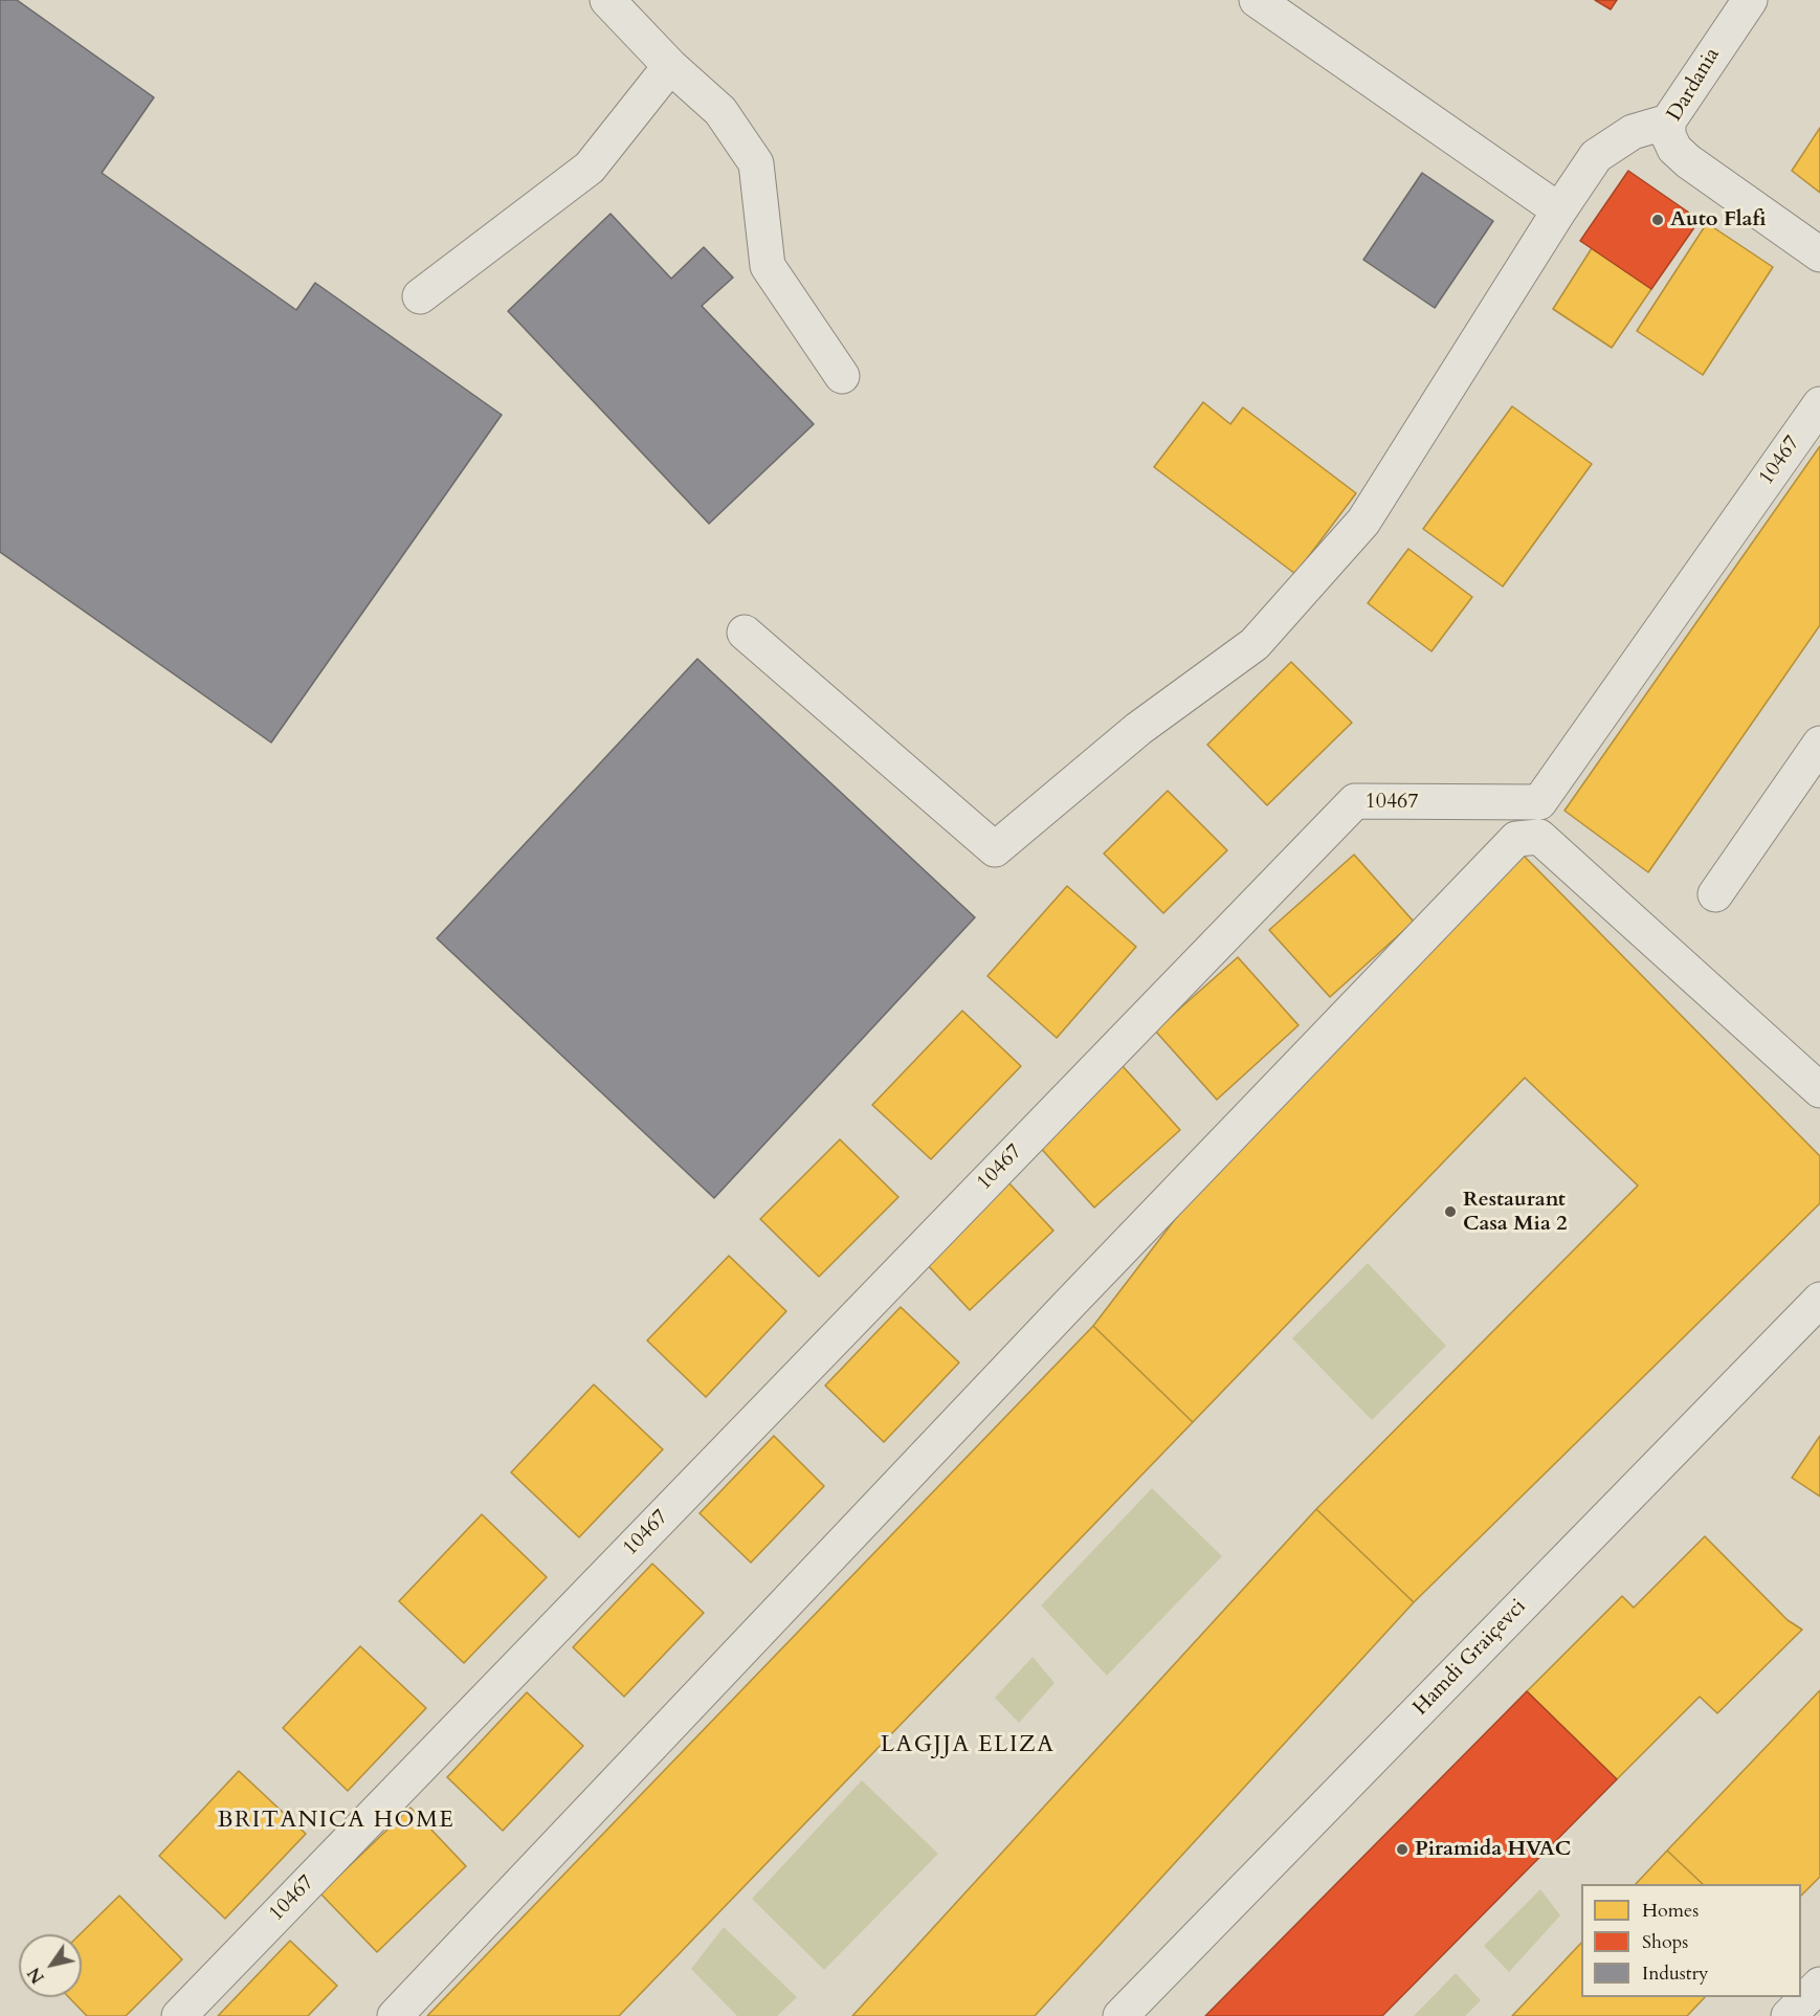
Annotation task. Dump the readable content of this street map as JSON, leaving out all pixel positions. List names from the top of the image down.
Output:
{
  "streets": {
    "street": ["Dardania", "10467", "Hamdi Graiçevci"]
  },
  "districts": ["LAGJJA ELIZA", "BRITANICA HOME"],
  "places": ["Auto Flafi", "Restaurant Casa Mia 2", "Piramida HVAC"],
  "legend": ["Homes", "Shops", "Industry"],
  "north": "bottom left"
}
